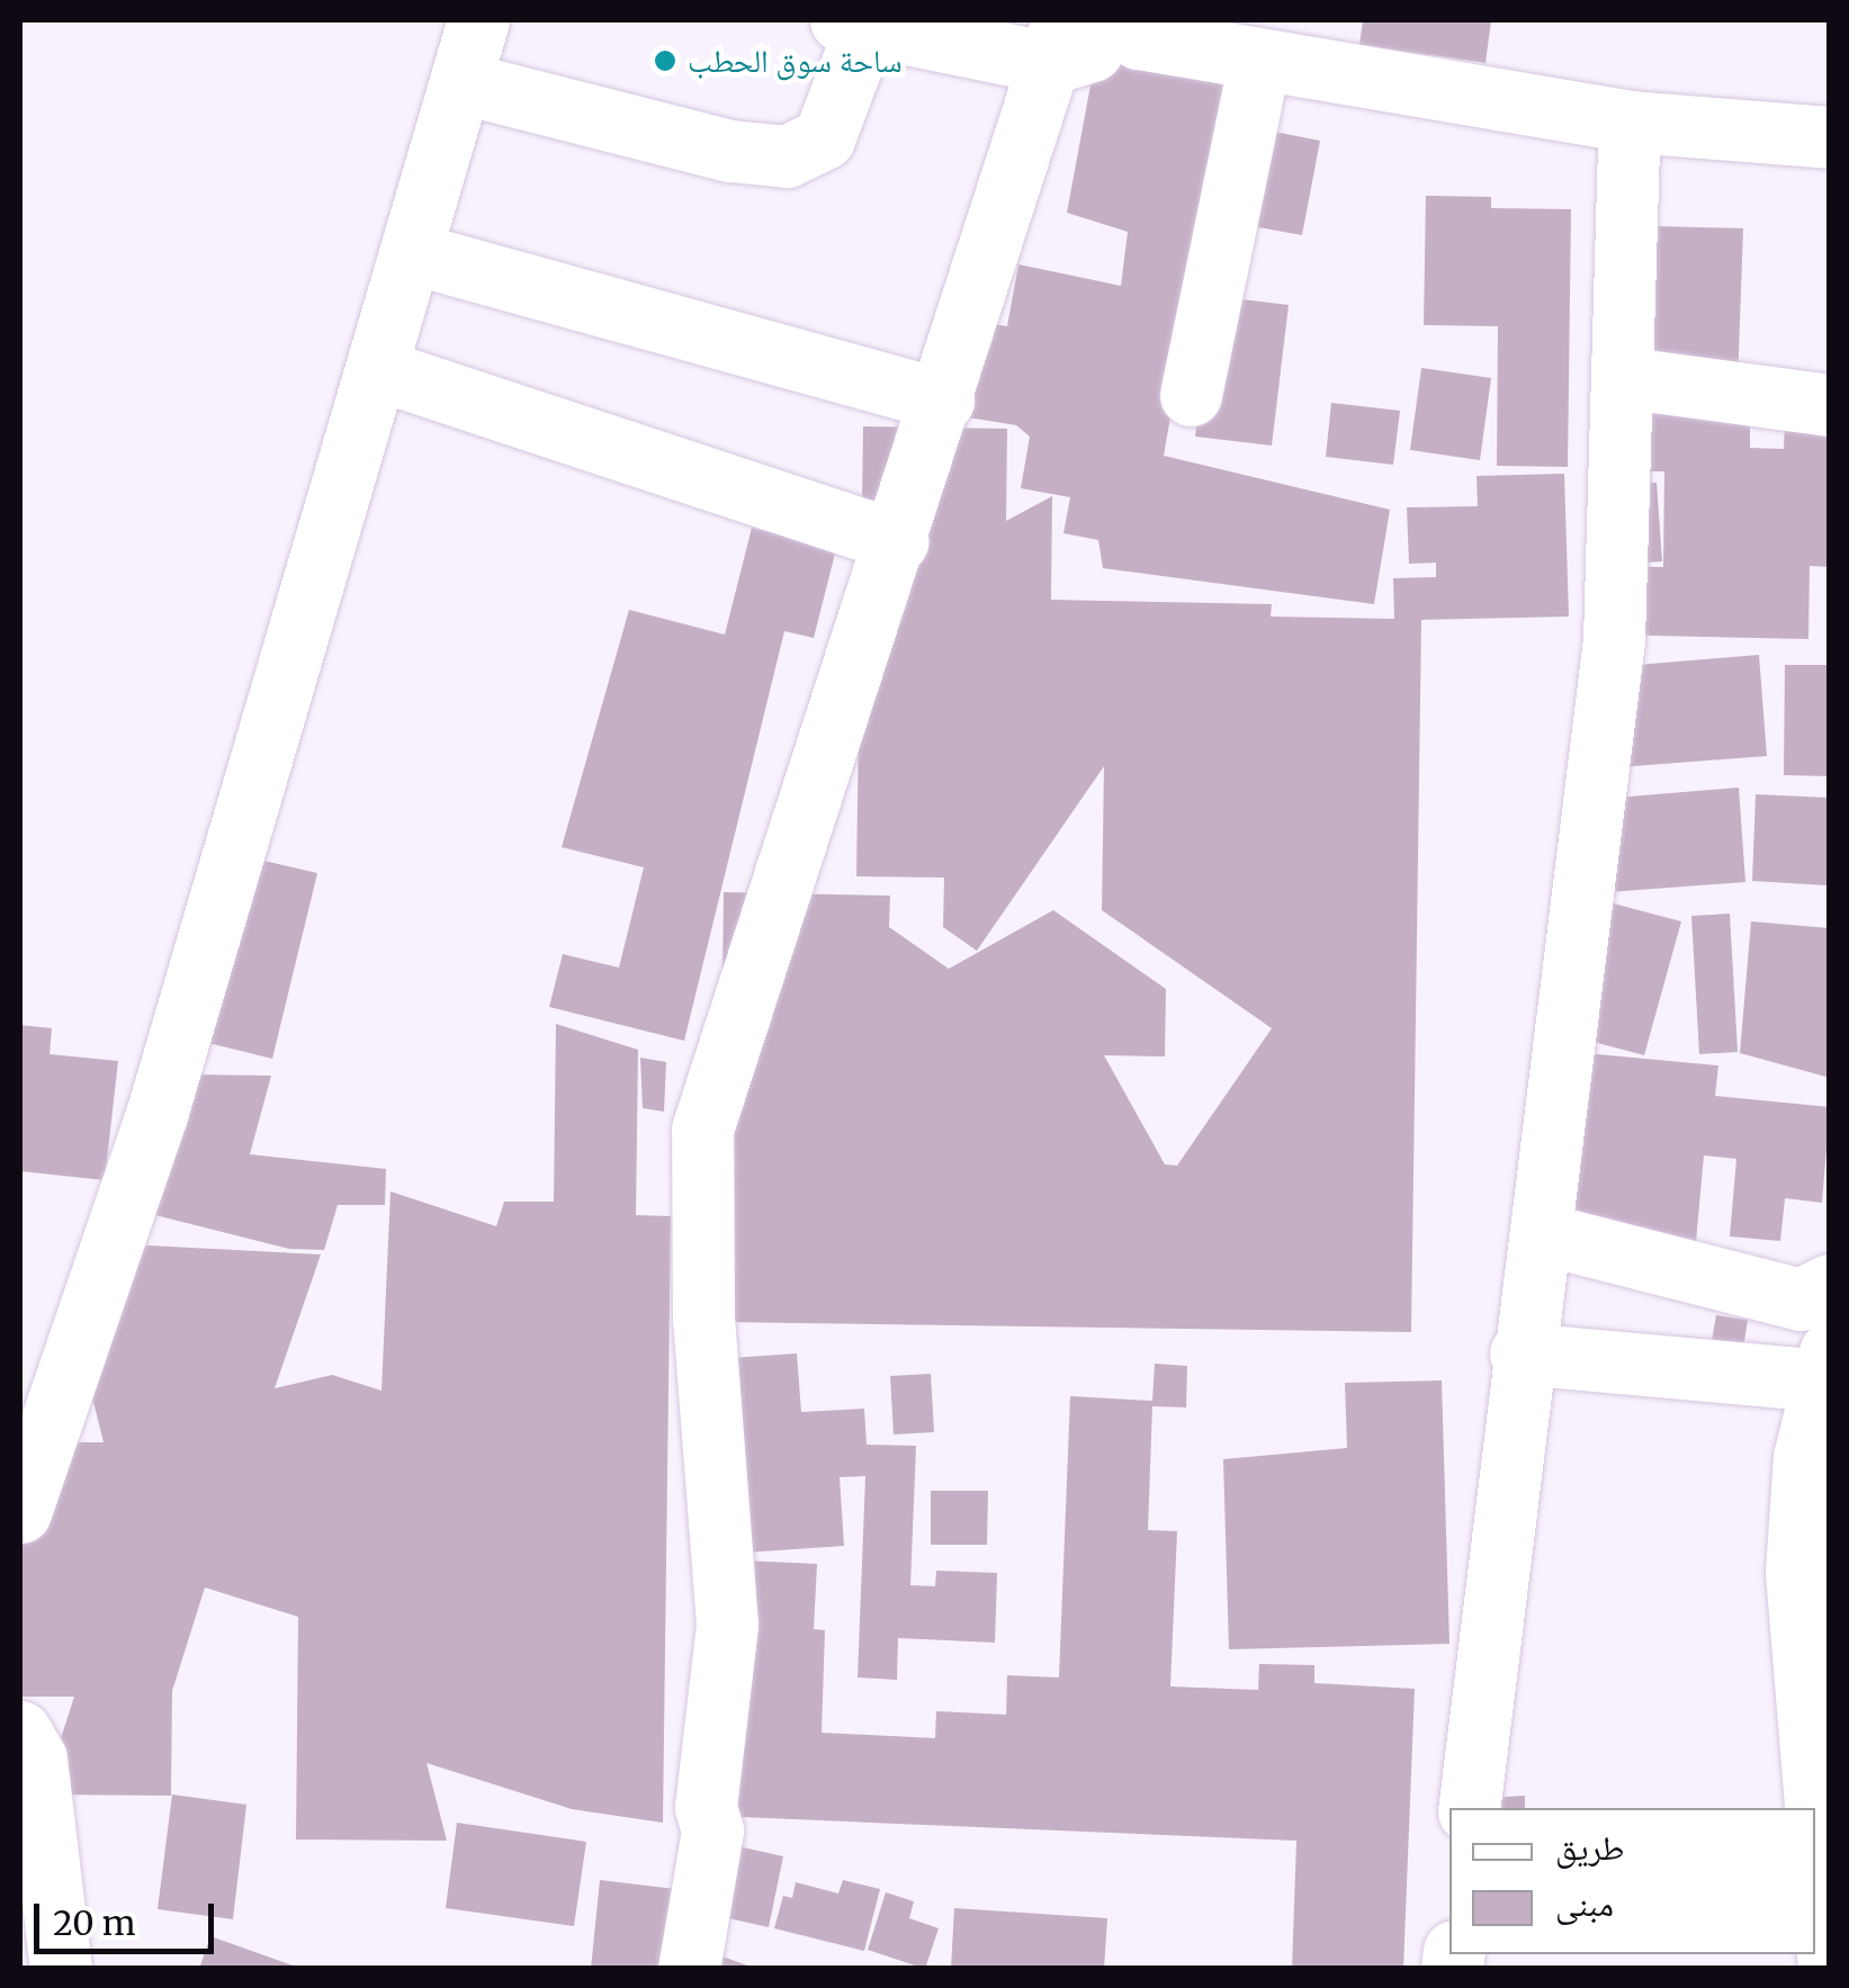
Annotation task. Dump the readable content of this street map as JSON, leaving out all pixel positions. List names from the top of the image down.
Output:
{
  "places": ["ساحة سوق الحطب"],
  "legend": ["طريق", "مبنى"],
  "scale_bar": "20 m"
}
